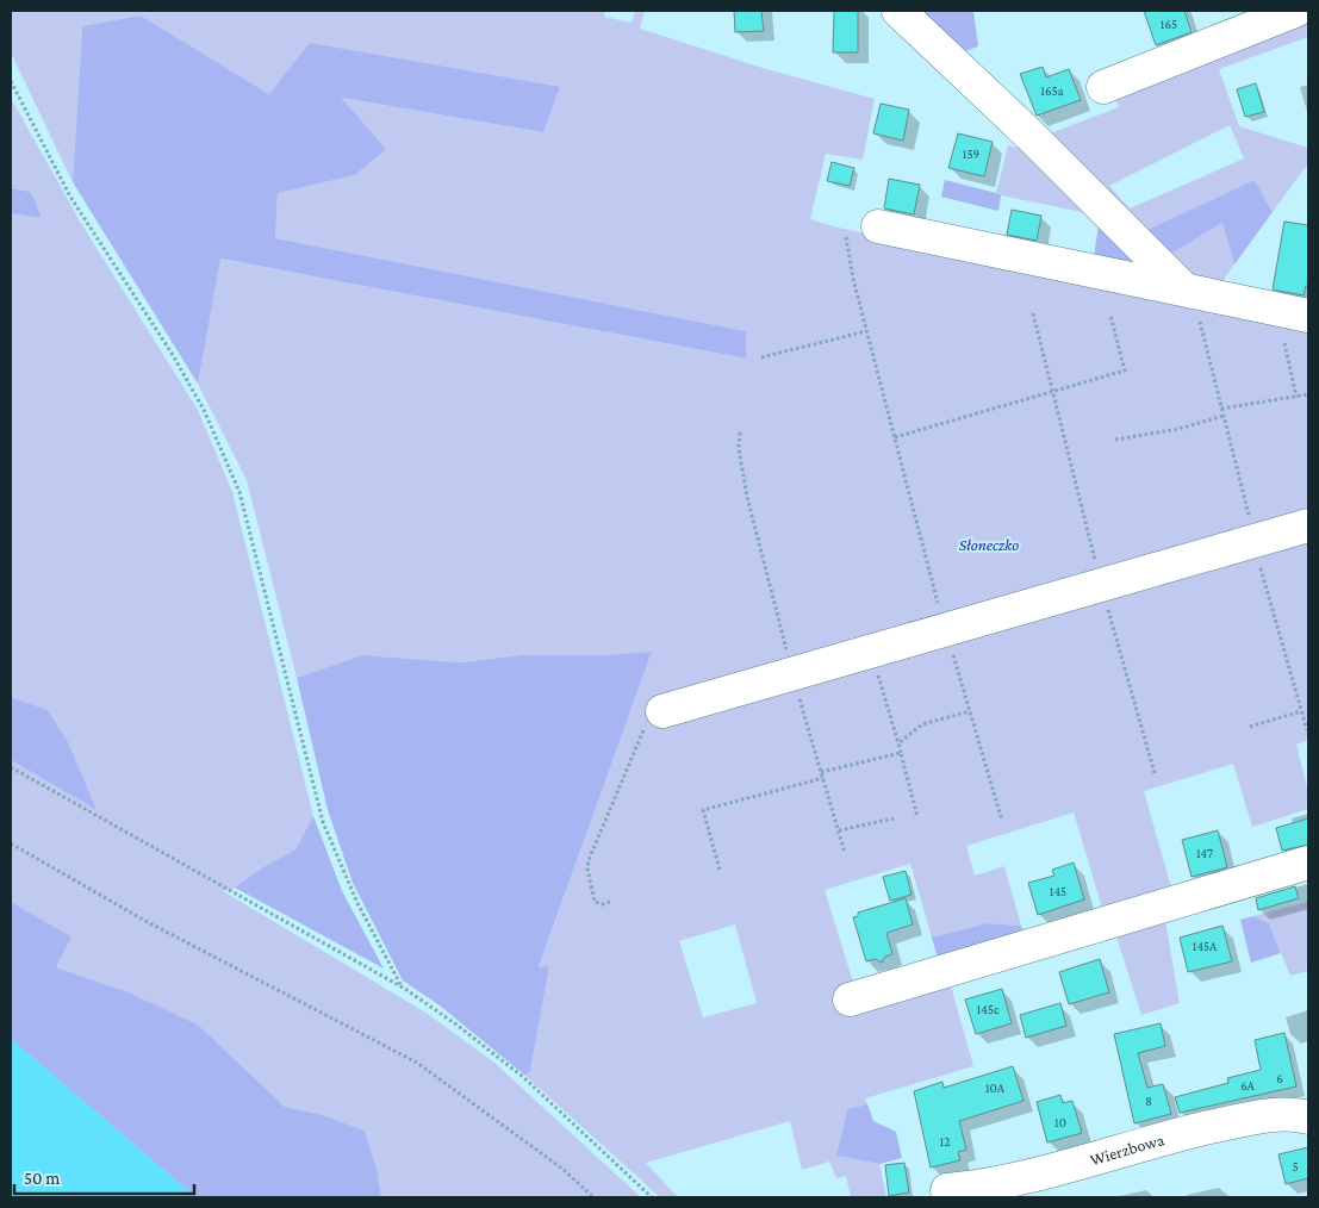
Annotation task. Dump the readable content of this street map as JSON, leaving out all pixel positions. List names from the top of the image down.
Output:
{
  "streets": {
    "lane": ["Wierzbowa"]
  },
  "parks": ["Słoneczko"],
  "house_numbers": [
    "165",
    "165a",
    "159",
    "147",
    "145",
    "145A",
    "145c",
    "6",
    "6A",
    "10A",
    "8",
    "10",
    "12",
    "5"
  ],
  "scale_bar": "50 m"
}
